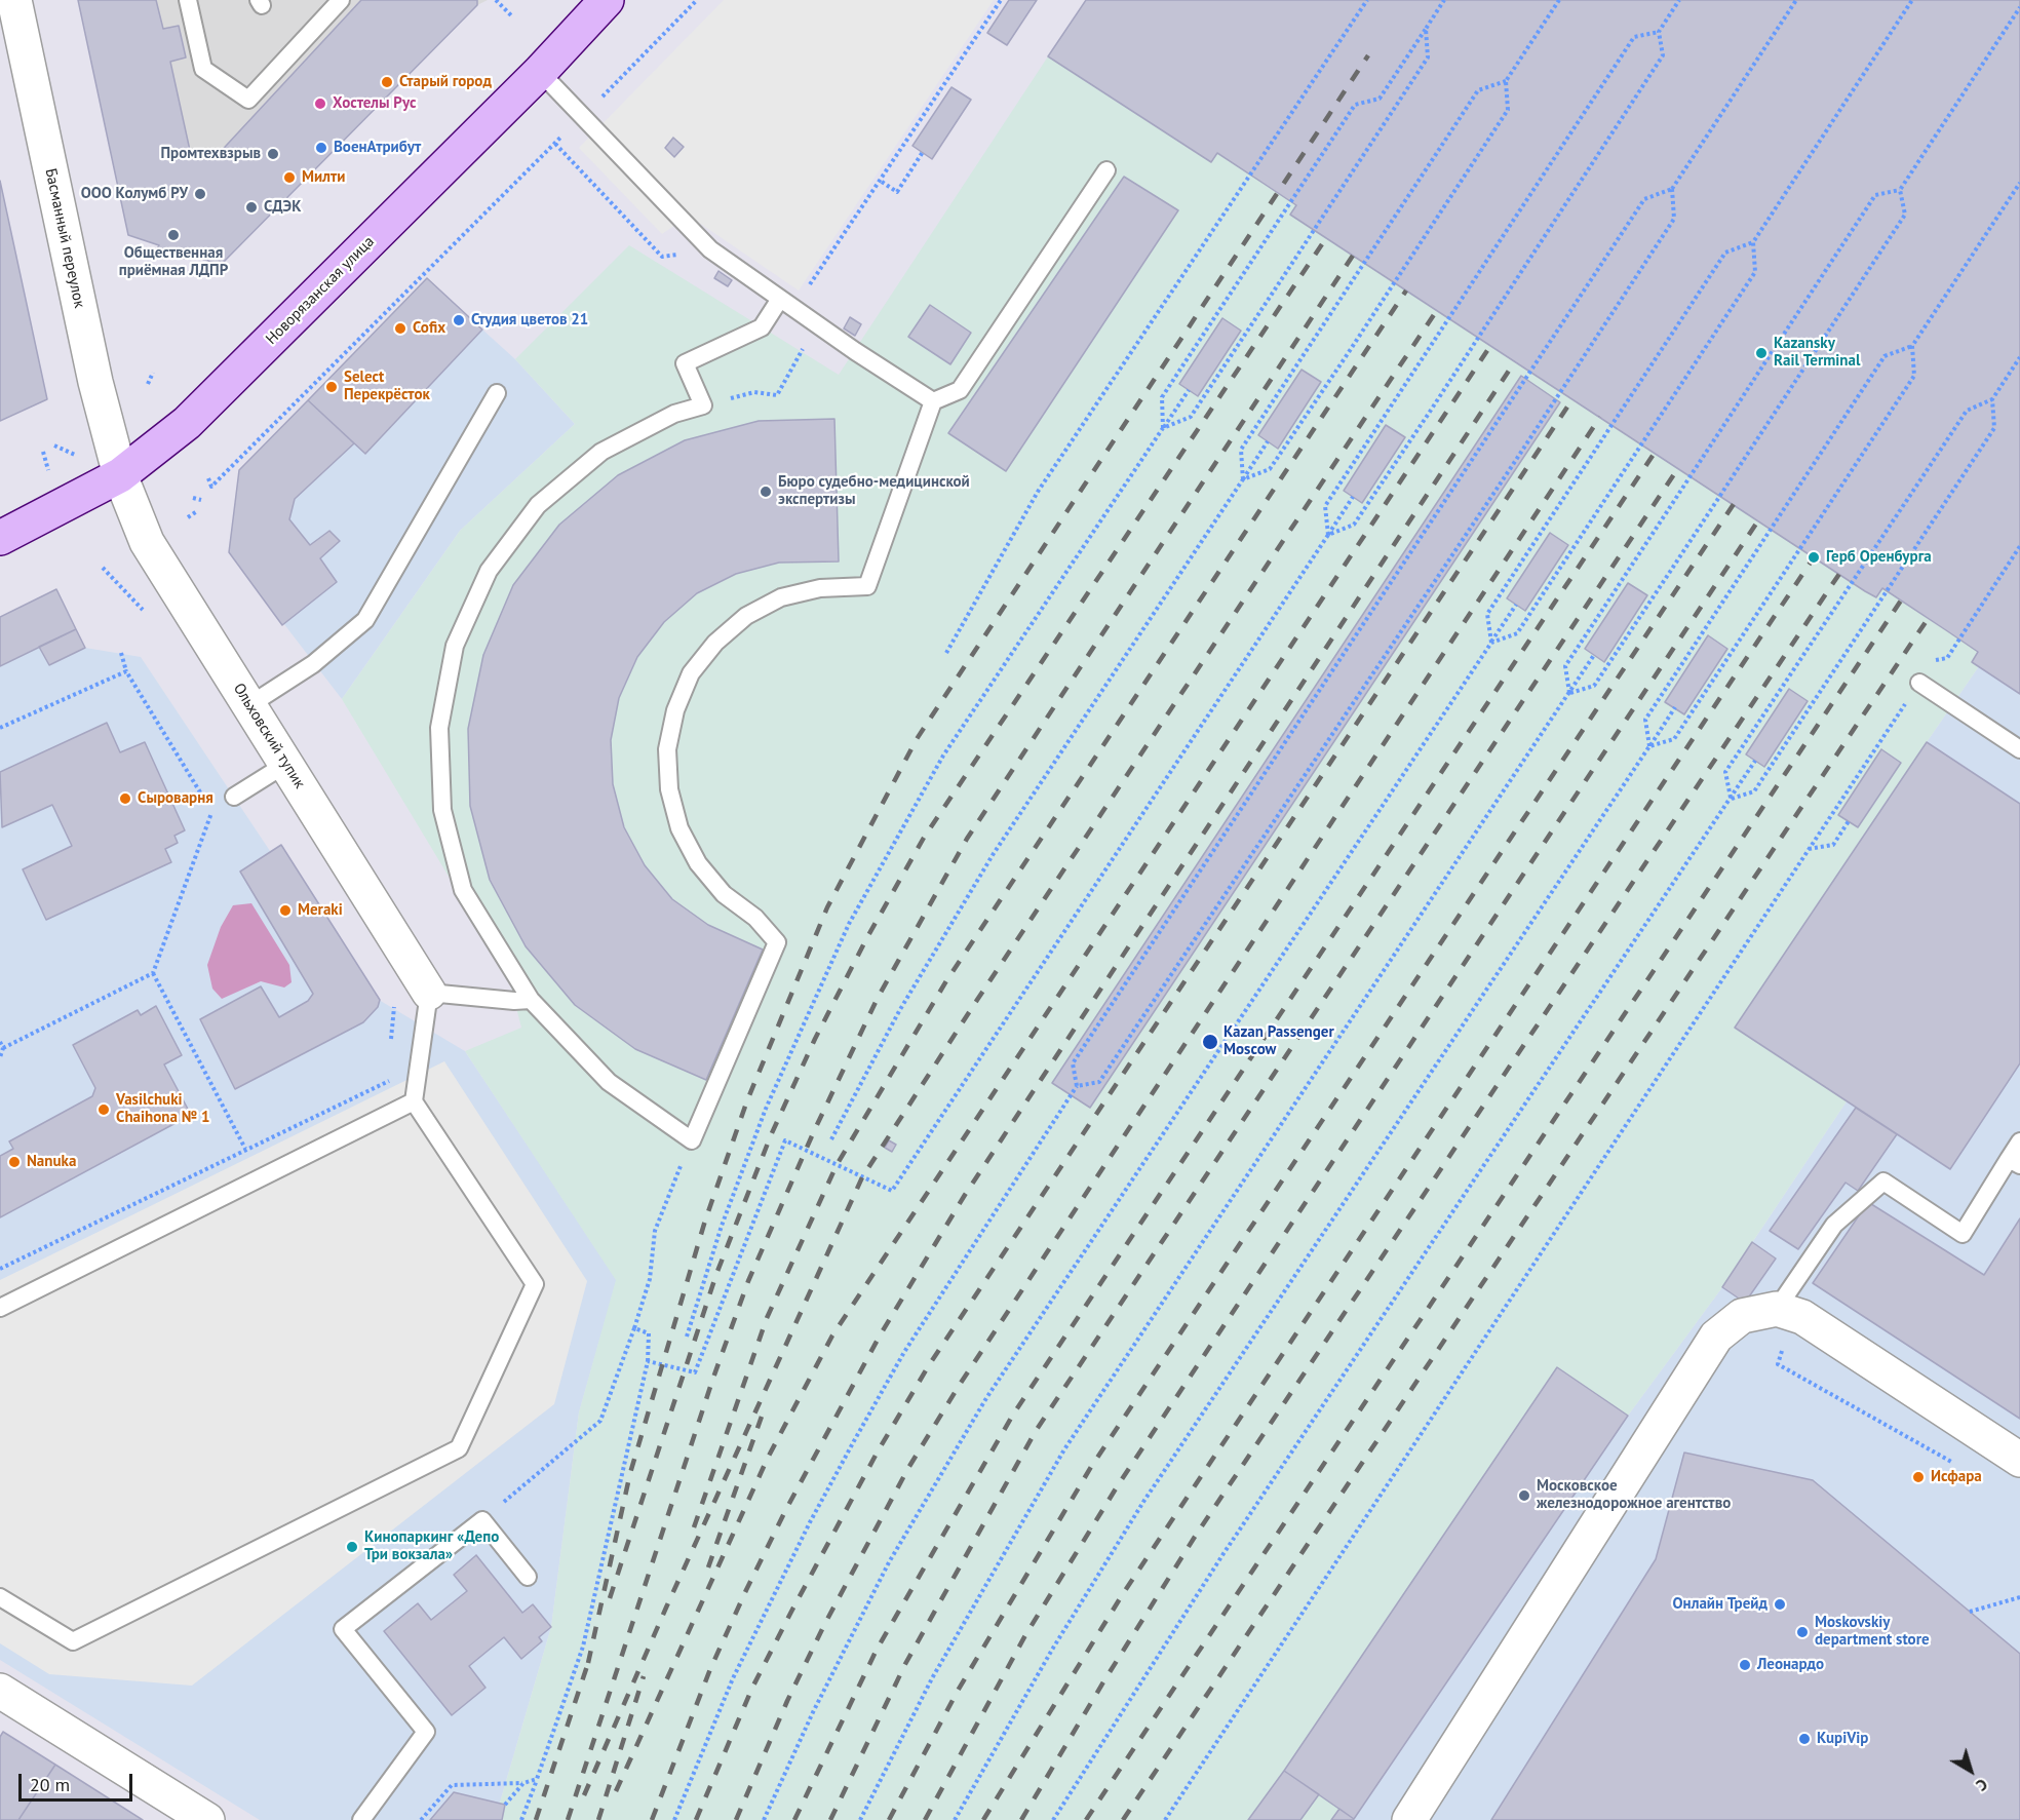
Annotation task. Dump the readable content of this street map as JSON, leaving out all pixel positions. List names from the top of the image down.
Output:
{
  "streets": {
    "street": ["Басманный переулок", "Новорязанская улица", "Ольховский тупик"]
  },
  "crossings": [
    ["Басманный переулок", "Новорязанская улица"],
    ["Басманный переулок", "Ольховский тупик"],
    ["Новорязанская улица", "Ольховский тупик"]
  ],
  "places": [
    "Старый город",
    "Хостелы Рус",
    "ВоенАтрибут",
    "Промтехвзрыв",
    "Милти",
    "ООО Колумб РУ",
    "СДЭК",
    "Общественная приёмная ЛДПР",
    "Студия цветов 21",
    "Cofix",
    "Kazansky Rail Terminal",
    "Select Перекрёсток",
    "Бюро судебно-медицинской экспертизы",
    "Герб Оренбурга",
    "Сыроварня",
    "Meraki",
    "Kazan Passenger Moscow",
    "Vasilchuki Chaihona № 1",
    "Nanuka",
    "Исфара",
    "Московское железнодорожное агентство",
    "Кинопаркинг «Депо Три вокзала»",
    "Онлайн Трейд",
    "Moskovskiy department store",
    "Леонардо",
    "KupiVip"
  ],
  "scale_bar": "20 m",
  "north": "bottom right"
}
